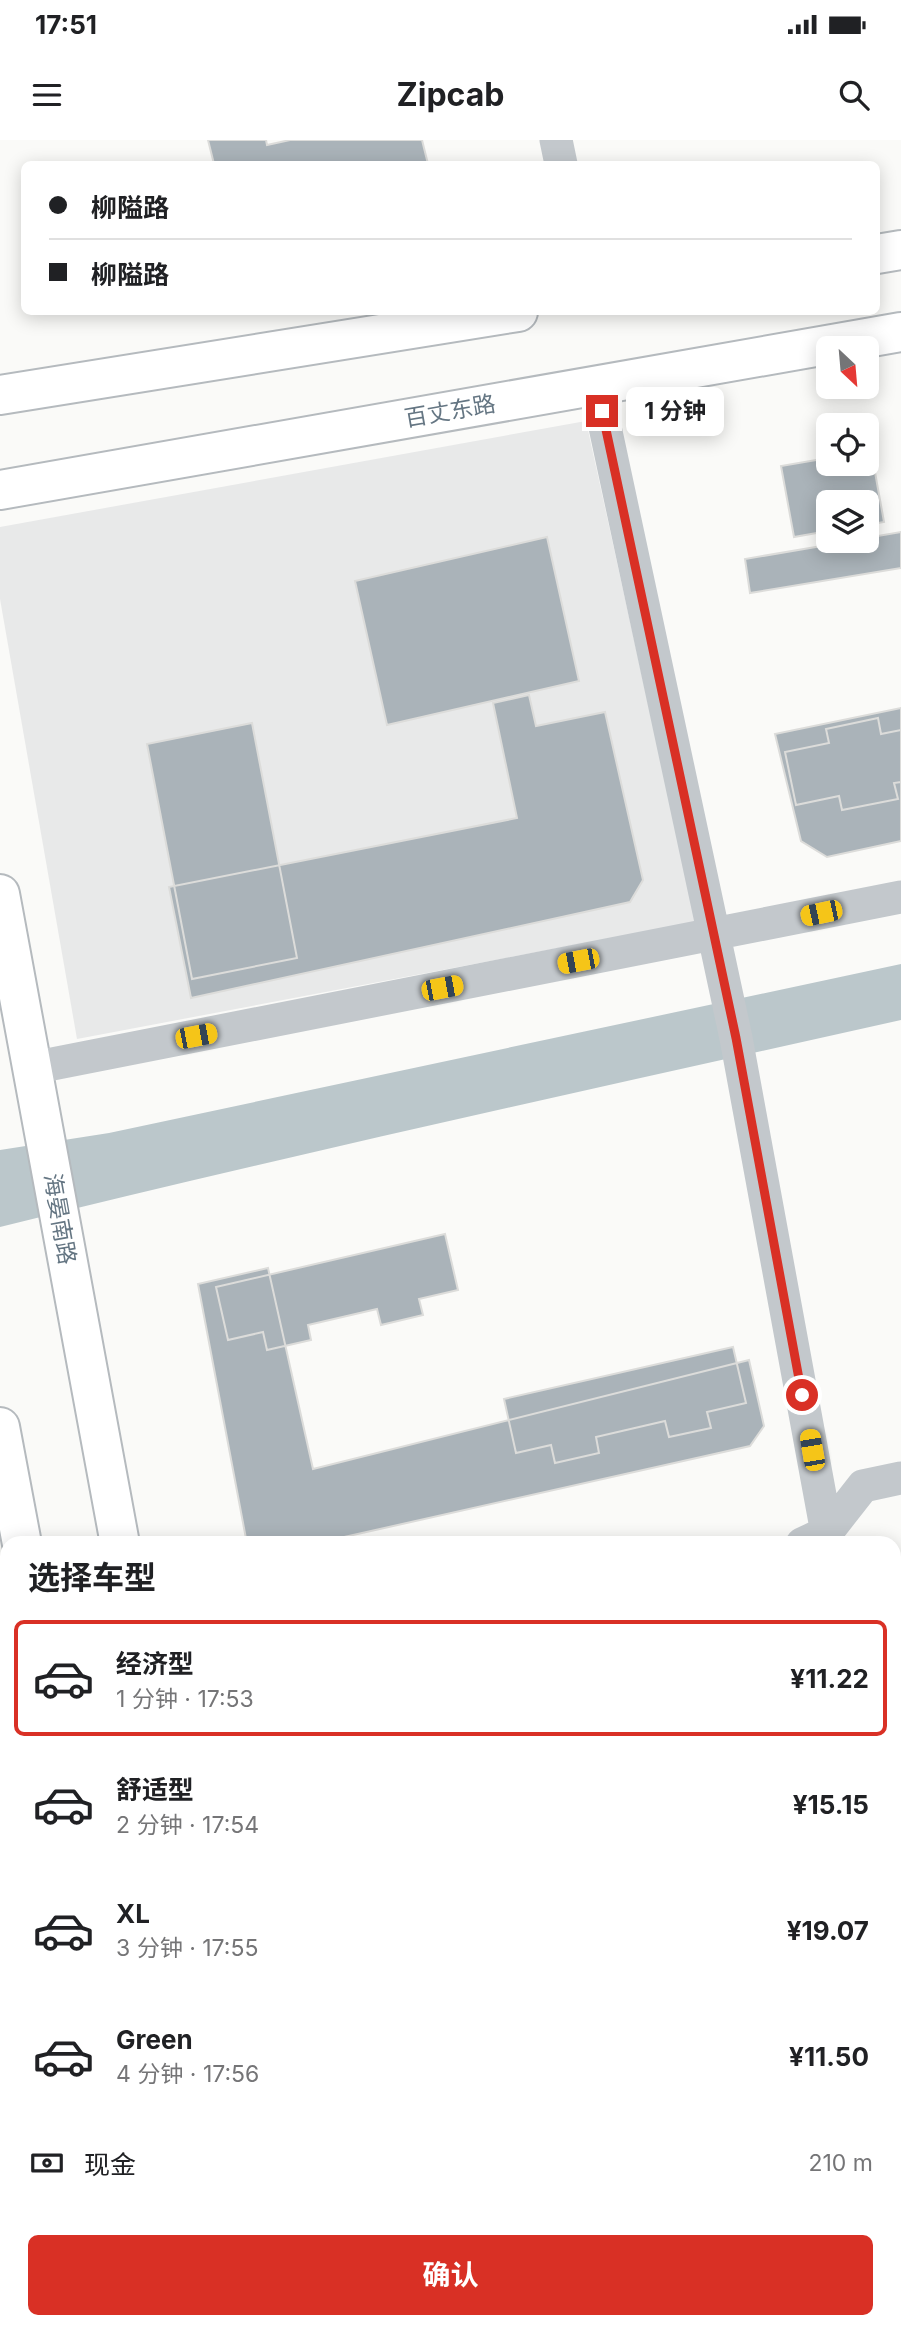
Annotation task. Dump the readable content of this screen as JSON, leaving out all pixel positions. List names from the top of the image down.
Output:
{
  "streets": {
    "main road": ["百丈东路", "海晏南路"]
  },
  "north": "bottom right",
  "page": {
    "status": "17:51",
    "header": "Zipcab",
    "banner": ["柳隘路", "柳隘路"],
    "bubble": "1 分钟",
    "heading": "选择车型",
    "list": [
      {
        "name": "经济型",
        "note": "1 分钟 · 17:53",
        "value": "¥11.22"
      },
      {
        "name": "舒适型",
        "note": "2 分钟 · 17:54",
        "value": "¥15.15"
      },
      {
        "name": "XL",
        "note": "3 分钟 · 17:55",
        "value": "¥19.07"
      },
      {
        "name": "Green",
        "note": "4 分钟 · 17:56",
        "value": "¥11.50"
      }
    ],
    "pay": ["现金", "210 m"],
    "buttons": "确认"
  }
}
